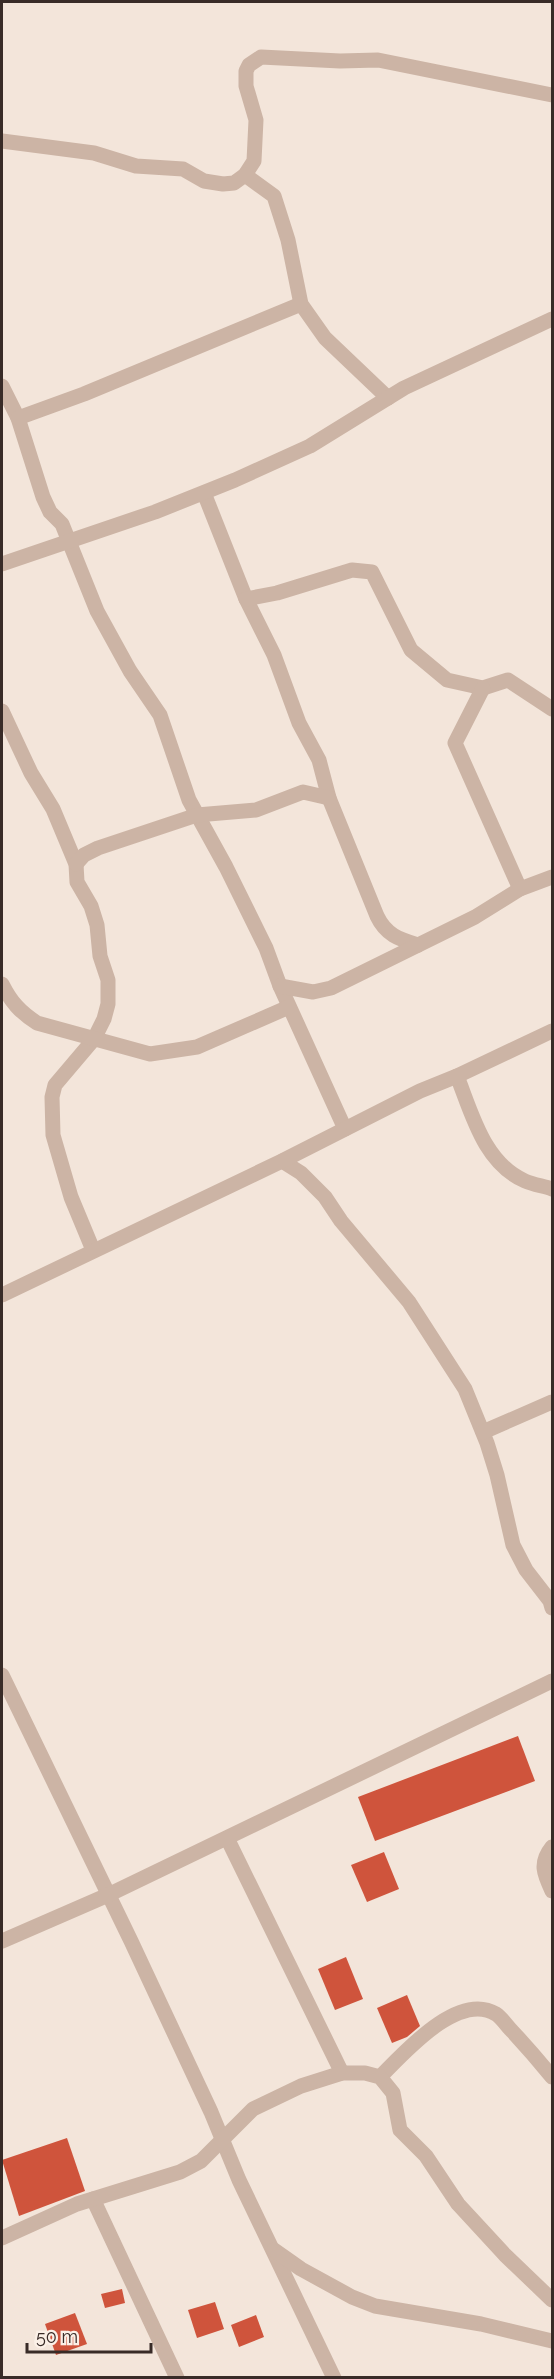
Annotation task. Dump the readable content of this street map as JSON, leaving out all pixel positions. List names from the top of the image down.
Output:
{
  "scale_bar": "50 m"
}
